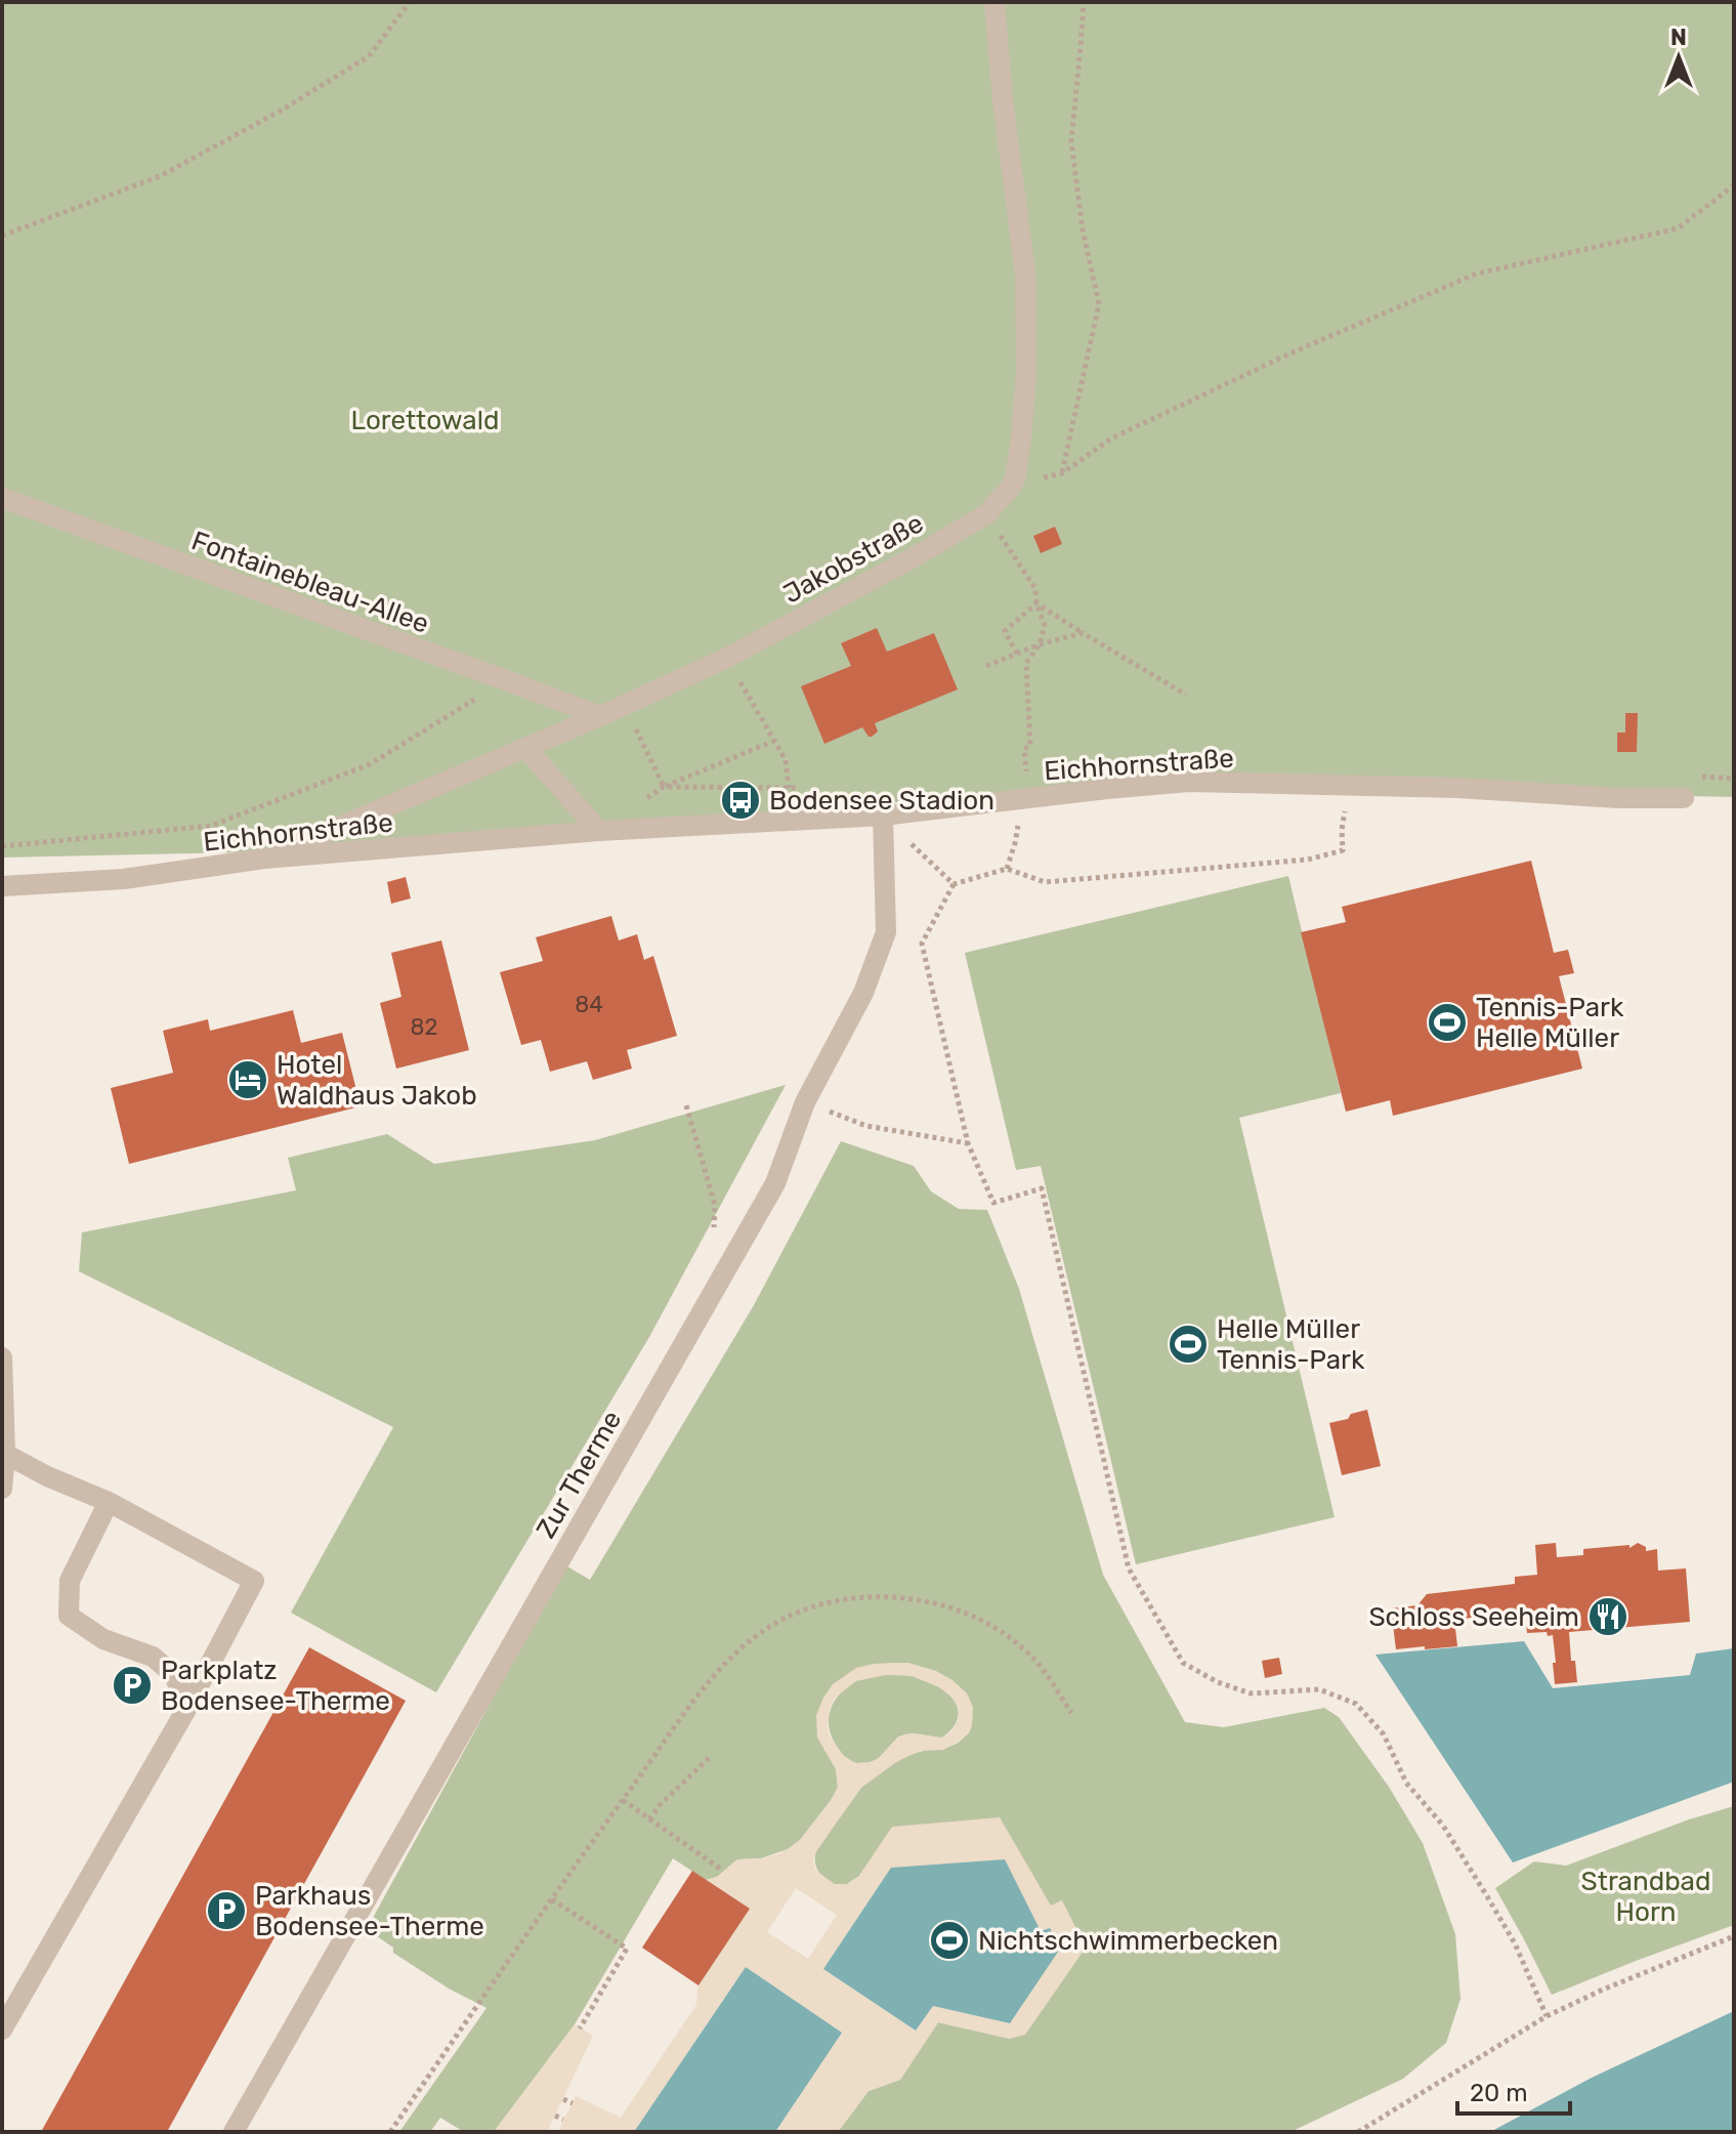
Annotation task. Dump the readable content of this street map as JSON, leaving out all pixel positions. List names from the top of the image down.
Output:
{
  "streets": {
    "street": [
      "Jakobstraße",
      "Fontainebleau-Allee",
      "Eichhornstraße",
      "Zur Therme"
    ]
  },
  "crossings": [
    ["Jakobstraße", "Fontainebleau-Allee"],
    ["Jakobstraße", "Eichhornstraße"],
    ["Eichhornstraße", "Zur Therme"]
  ],
  "parks": ["Lorettowald", "Strandbad Horn"],
  "places": {
    "bus stop": ["Bodensee Stadion"],
    "sports": ["Tennis-Park Helle Müller", "Helle Müller Tennis-Park", "Nichtschwimmerbecken"],
    "hotel": ["Hotel Waldhaus Jakob"],
    "restaurant": ["Schloss Seeheim"],
    "parking": ["Parkplatz Bodensee-Therme", "Parkhaus Bodensee-Therme"]
  },
  "house_numbers": ["84", "82"],
  "scale_bar": "20 m",
  "north": "top"
}
